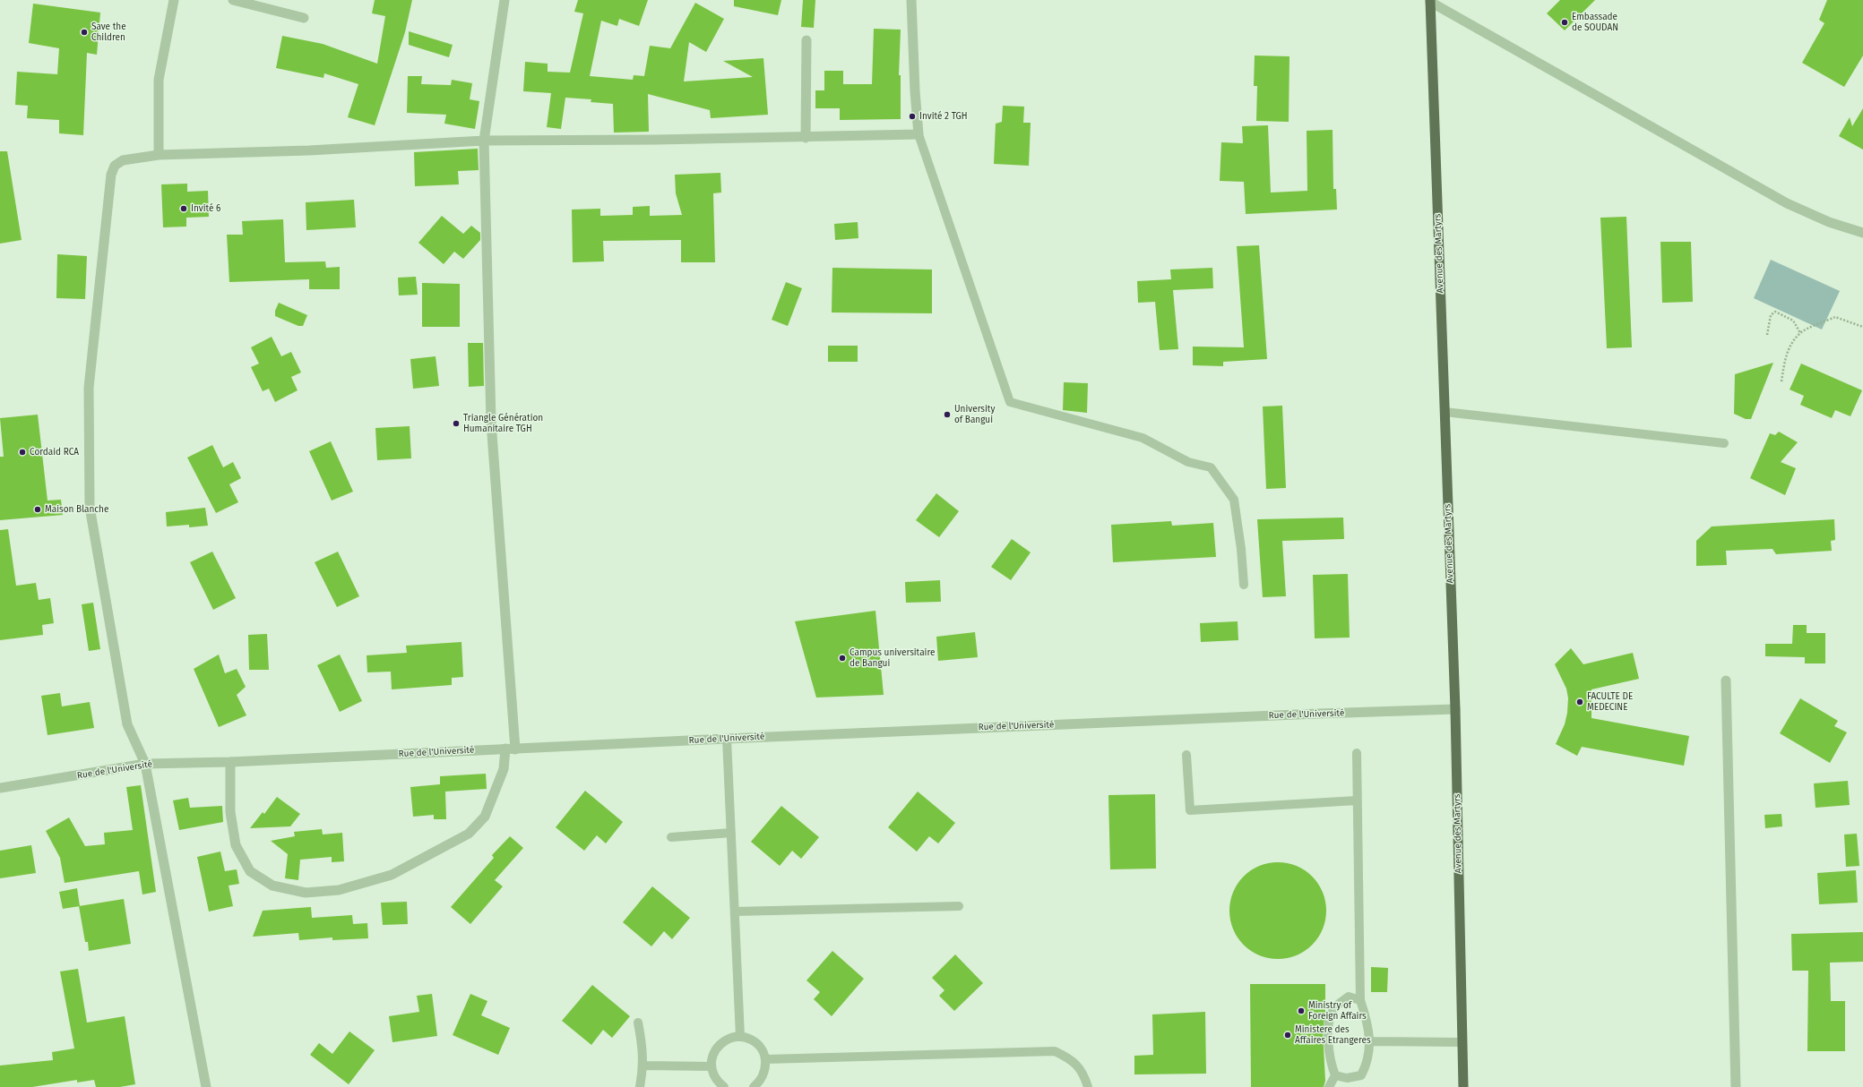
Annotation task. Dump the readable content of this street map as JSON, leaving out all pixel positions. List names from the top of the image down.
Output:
{
  "streets": {
    "main road": ["Avenue des Martyrs"],
    "street": ["Rue de l'Université"]
  },
  "crossings": [
    ["Avenue des Martyrs", "Rue de l'Université"]
  ],
  "places": [
    "Embassade de SOUDAN",
    "Save the Children",
    "Invité 2 TGH",
    "Invité 6",
    "University of Bangui",
    "Triangle Génération Humanitaire TGH",
    "Cordaid RCA",
    "Maison Blanche",
    "Campus universitaire de Bangui",
    "FACULTE DE MEDECINE",
    "Ministry of Foreign Affairs",
    "Ministere des Affaires Etrangeres"
  ]
}
